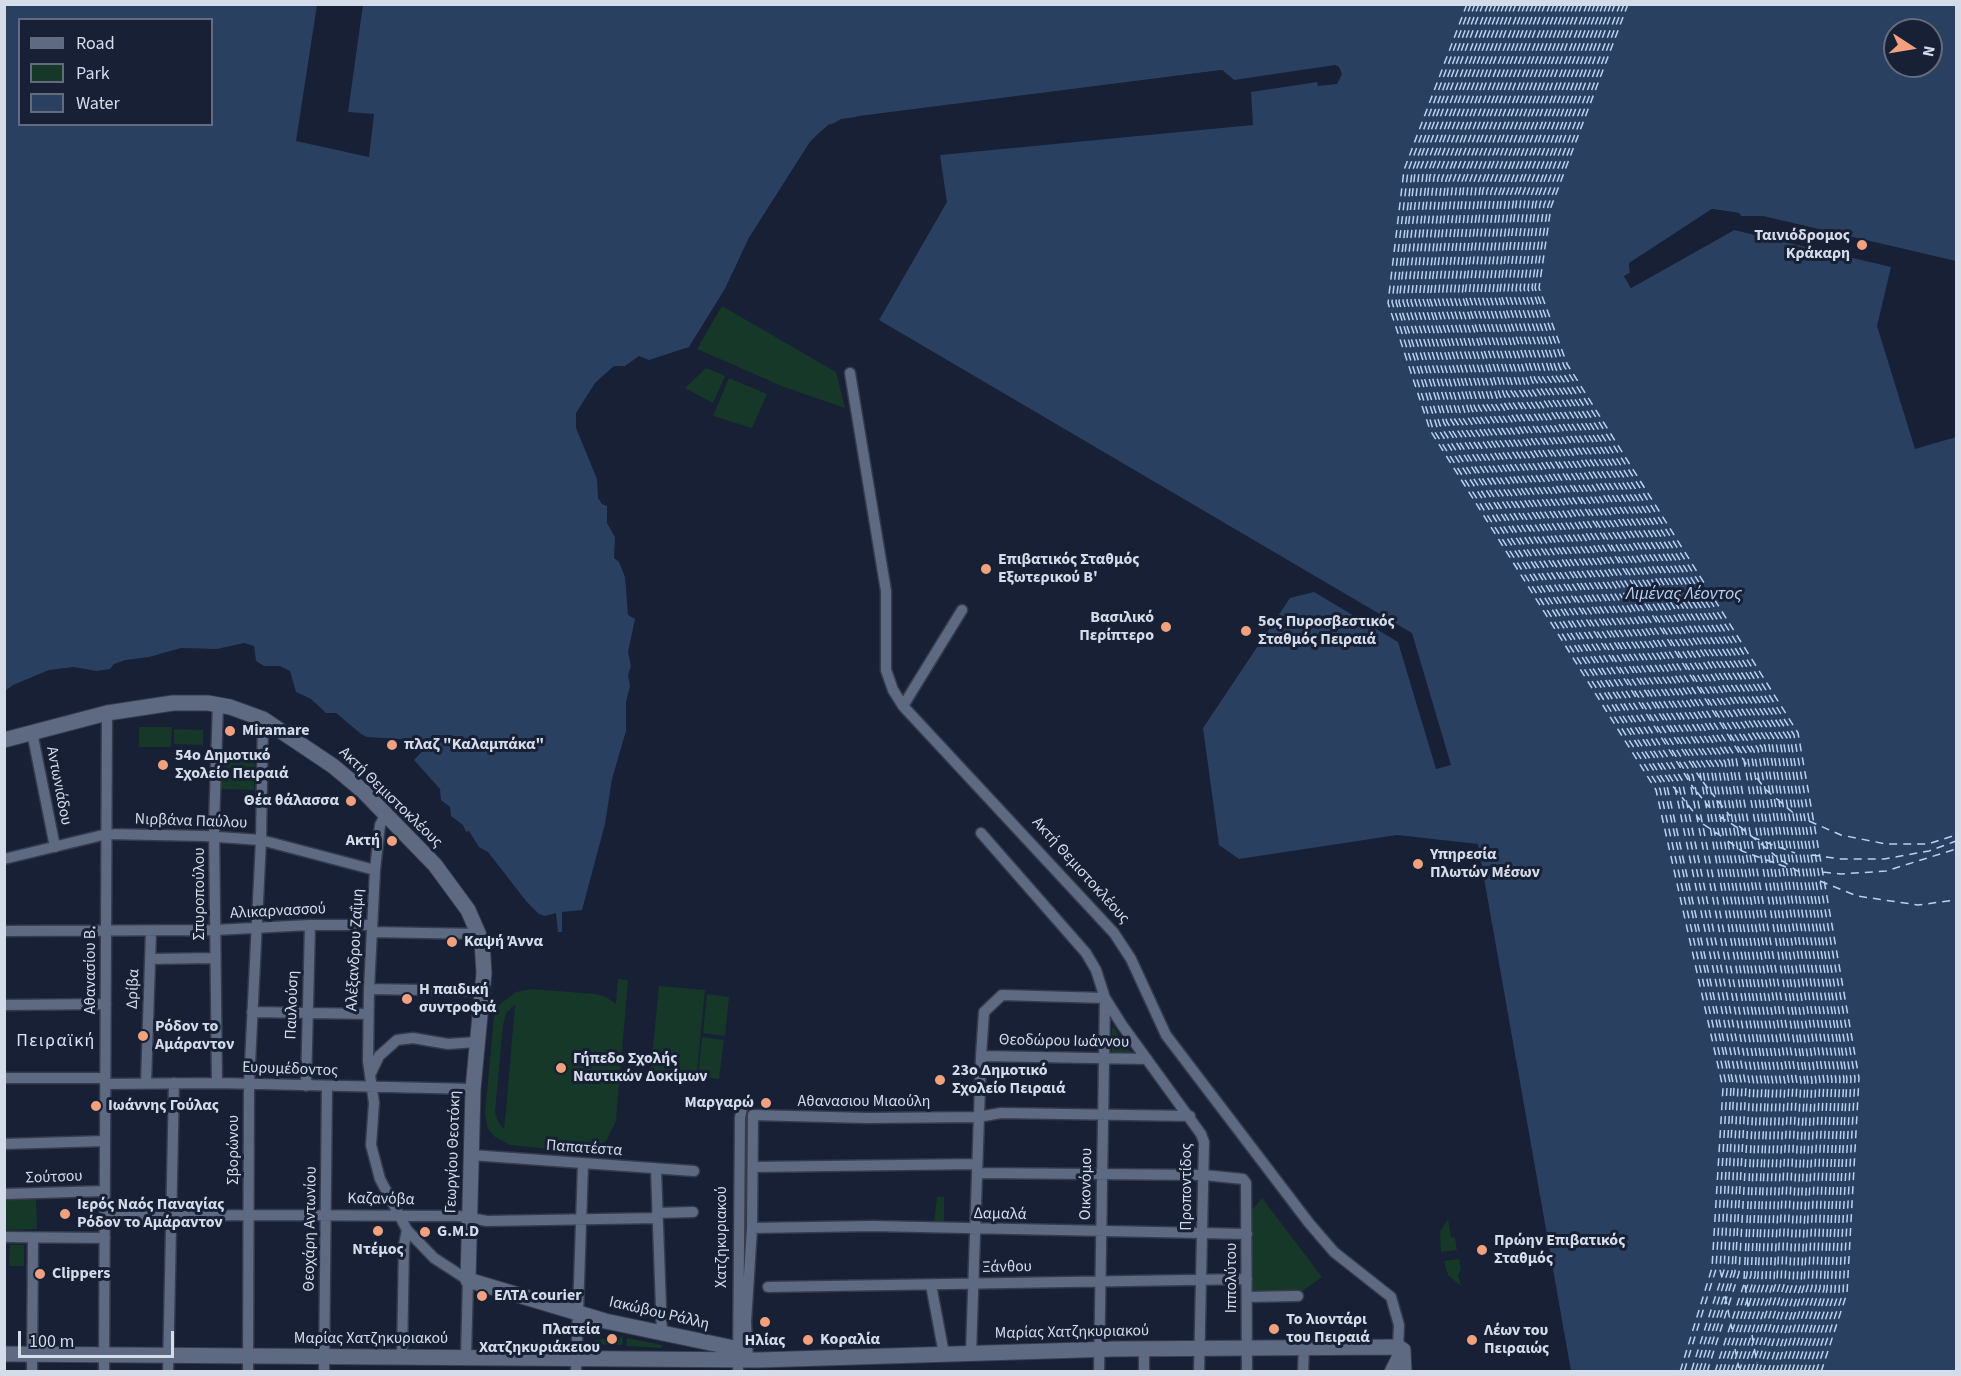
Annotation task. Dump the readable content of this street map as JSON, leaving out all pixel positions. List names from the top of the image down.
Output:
{
  "streets": {
    "street": [
      "Αντωνιάδου",
      "Ακτή Θεμιστοκλέους",
      "Νιρβάνα Παύλου",
      "Σπυροπούλου",
      "Αλικαρνασσού",
      "Αλέξανδρου Ζαΐμη",
      "Αθανασίου Β.",
      "Δρίβα",
      "Παυλούση",
      "Θεοδώρου Ιωάννου",
      "Ευρυμέδοντος",
      "Αθανασιου Μιαούλη",
      "Παπατέστα",
      "Σβορώνου",
      "Γεωργίου Θεοτόκη",
      "Σούτσου",
      "Οικονόμου",
      "Προποντίδος",
      "Καζανόβα",
      "Δαμαλά",
      "Θεοχάρη Αντωνίου",
      "Χατζηκυριακού",
      "Ξάνθου",
      "Ιππολύτου",
      "Ιακώβου Ράλλη",
      "Μαρίας Χατζηκυριακού"
    ]
  },
  "crossings": [
    ["Αντωνιάδου", "Ακτή Θεμιστοκλέους"],
    ["Αντωνιάδου", "Νιρβάνα Παύλου"],
    ["Ακτή Θεμιστοκλέους", "Σπυροπούλου"],
    ["Ακτή Θεμιστοκλέους", "Αλικαρνασσού"],
    ["Ακτή Θεμιστοκλέους", "Αλέξανδρου Ζαΐμη"],
    ["Ακτή Θεμιστοκλέους", "Αθανασίου Β."],
    ["Ακτή Θεμιστοκλέους", "Σβορώνου"],
    ["Ακτή Θεμιστοκλέους", "Γεωργίου Θεοτόκη"],
    ["Ακτή Θεμιστοκλέους", "Μαρίας Χατζηκυριακού"],
    ["Νιρβάνα Παύλου", "Σπυροπούλου"],
    ["Νιρβάνα Παύλου", "Αλέξανδρου Ζαΐμη"],
    ["Νιρβάνα Παύλου", "Αθανασίου Β."],
    ["Νιρβάνα Παύλου", "Σβορώνου"],
    ["Σπυροπούλου", "Αλικαρνασσού"],
    ["Σπυροπούλου", "Ευρυμέδοντος"],
    ["Αλικαρνασσού", "Αλέξανδρου Ζαΐμη"],
    ["Αλικαρνασσού", "Αθανασίου Β."],
    ["Αλικαρνασσού", "Δρίβα"],
    ["Αλικαρνασσού", "Παυλούση"],
    ["Αλικαρνασσού", "Σβορώνου"],
    ["Αλικαρνασσού", "Γεωργίου Θεοτόκη"],
    ["Αλέξανδρου Ζαΐμη", "Ευρυμέδοντος"],
    ["Αλέξανδρου Ζαΐμη", "Ιακώβου Ράλλη"],
    ["Αθανασίου Β.", "Ευρυμέδοντος"],
    ["Αθανασίου Β.", "Σούτσου"],
    ["Αθανασίου Β.", "Καζανόβα"],
    ["Αθανασίου Β.", "Μαρίας Χατζηκυριακού"],
    ["Δρίβα", "Ευρυμέδοντος"],
    ["Παυλούση", "Ευρυμέδοντος"],
    ["Θεοδώρου Ιωάννου", "Οικονόμου"],
    ["Θεοδώρου Ιωάννου", "Προποντίδος"],
    ["Ευρυμέδοντος", "Σβορώνου"],
    ["Ευρυμέδοντος", "Γεωργίου Θεοτόκη"],
    ["Ευρυμέδοντος", "Θεοχάρη Αντωνίου"],
    ["Ευρυμέδοντος", "Ιακώβου Ράλλη"],
    ["Αθανασιου Μιαούλη", "Οικονόμου"],
    ["Αθανασιου Μιαούλη", "Προποντίδος"],
    ["Αθανασιου Μιαούλη", "Χατζηκυριακού"],
    ["Παπατέστα", "Γεωργίου Θεοτόκη"],
    ["Σβορώνου", "Καζανόβα"],
    ["Σβορώνου", "Μαρίας Χατζηκυριακού"],
    ["Γεωργίου Θεοτόκη", "Καζανόβα"],
    ["Γεωργίου Θεοτόκη", "Ιακώβου Ράλλη"],
    ["Γεωργίου Θεοτόκη", "Μαρίας Χατζηκυριακού"],
    ["Οικονόμου", "Προποντίδος"],
    ["Οικονόμου", "Δαμαλά"],
    ["Οικονόμου", "Ξάνθου"],
    ["Οικονόμου", "Μαρίας Χατζηκυριακού"],
    ["Προποντίδος", "Δαμαλά"],
    ["Προποντίδος", "Ξάνθου"],
    ["Προποντίδος", "Ιππολύτου"],
    ["Προποντίδος", "Μαρίας Χατζηκυριακού"],
    ["Καζανόβα", "Θεοχάρη Αντωνίου"],
    ["Καζανόβα", "Ιακώβου Ράλλη"],
    ["Δαμαλά", "Χατζηκυριακού"],
    ["Δαμαλά", "Ιππολύτου"],
    ["Θεοχάρη Αντωνίου", "Μαρίας Χατζηκυριακού"],
    ["Χατζηκυριακού", "Ιακώβου Ράλλη"],
    ["Χατζηκυριακού", "Μαρίας Χατζηκυριακού"],
    ["Ξάνθου", "Ιππολύτου"],
    ["Ιππολύτου", "Μαρίας Χατζηκυριακού"],
    ["Ιακώβου Ράλλη", "Μαρίας Χατζηκυριακού"]
  ],
  "districts": ["Πειραϊκή"],
  "water": ["Λιμένας Λέοντος"],
  "places": [
    "Ταινιόδρομος Κράκαρη",
    "Επιβατικός Σταθμός Εξωτερικού Β'",
    "Βασιλικό Περίπτερο",
    "5ος Πυροσβεστικός Σταθμός Πειραιά",
    "Miramare",
    "πλαζ \"Καλαμπάκα\"",
    "54ο Δημοτικό Σχολείο Πειραιά",
    "Θέα θάλασσα",
    "Ακτή",
    "Υπηρεσία Πλωτών Μέσων",
    "Καψή Άννα",
    "Η παιδική συντροφιά",
    "Ρόδον το Αμάραντον",
    "Γήπεδο Σχολής Ναυτικών Δοκίμων",
    "23ο Δημοτικό Σχολείο Πειραιά",
    "Μαργαρώ",
    "Ιωάννης Γούλας",
    "Ιερός Ναός Παναγίας Ρόδον το Αμάραντον",
    "Ντέμος",
    "G.M.D",
    "Πρώην Επιβατικός Σταθμός",
    "Clippers",
    "ΕΛΤΑ courier",
    "Ηλίας",
    "Το λιοντάρι του Πειραιά",
    "Πλατεία Χατζηκυριάκειου",
    "Κοραλία",
    "Λέων του Πειραιώς"
  ],
  "legend": ["Road", "Park", "Water"],
  "scale_bar": "100 m",
  "north": "right"
}
